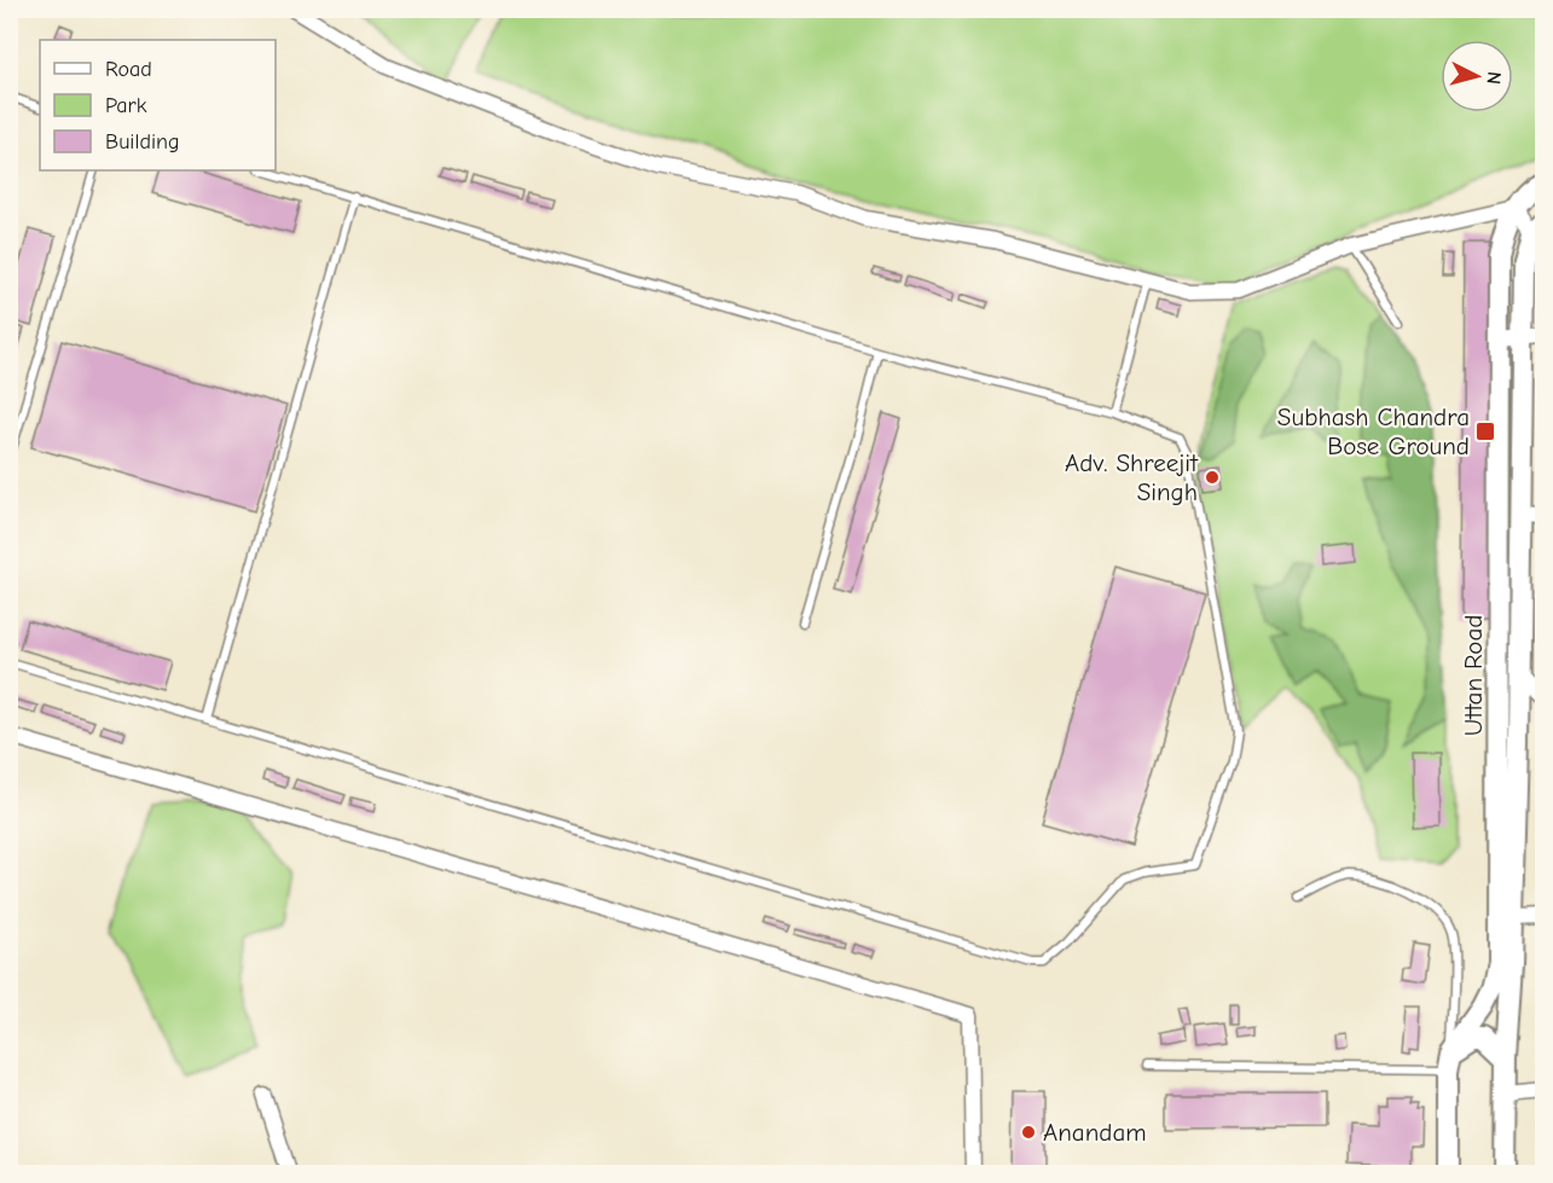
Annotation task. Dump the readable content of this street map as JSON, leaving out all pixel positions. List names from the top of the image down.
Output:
{
  "streets": {
    "main road": ["Uttan Road"]
  },
  "places": {
    "transit": ["Subhash Chandra Bose Ground"],
    "other": ["Adv. Shreejit Singh", "Anandam"]
  },
  "legend": ["Road", "Park", "Building"],
  "north": "right"
}
